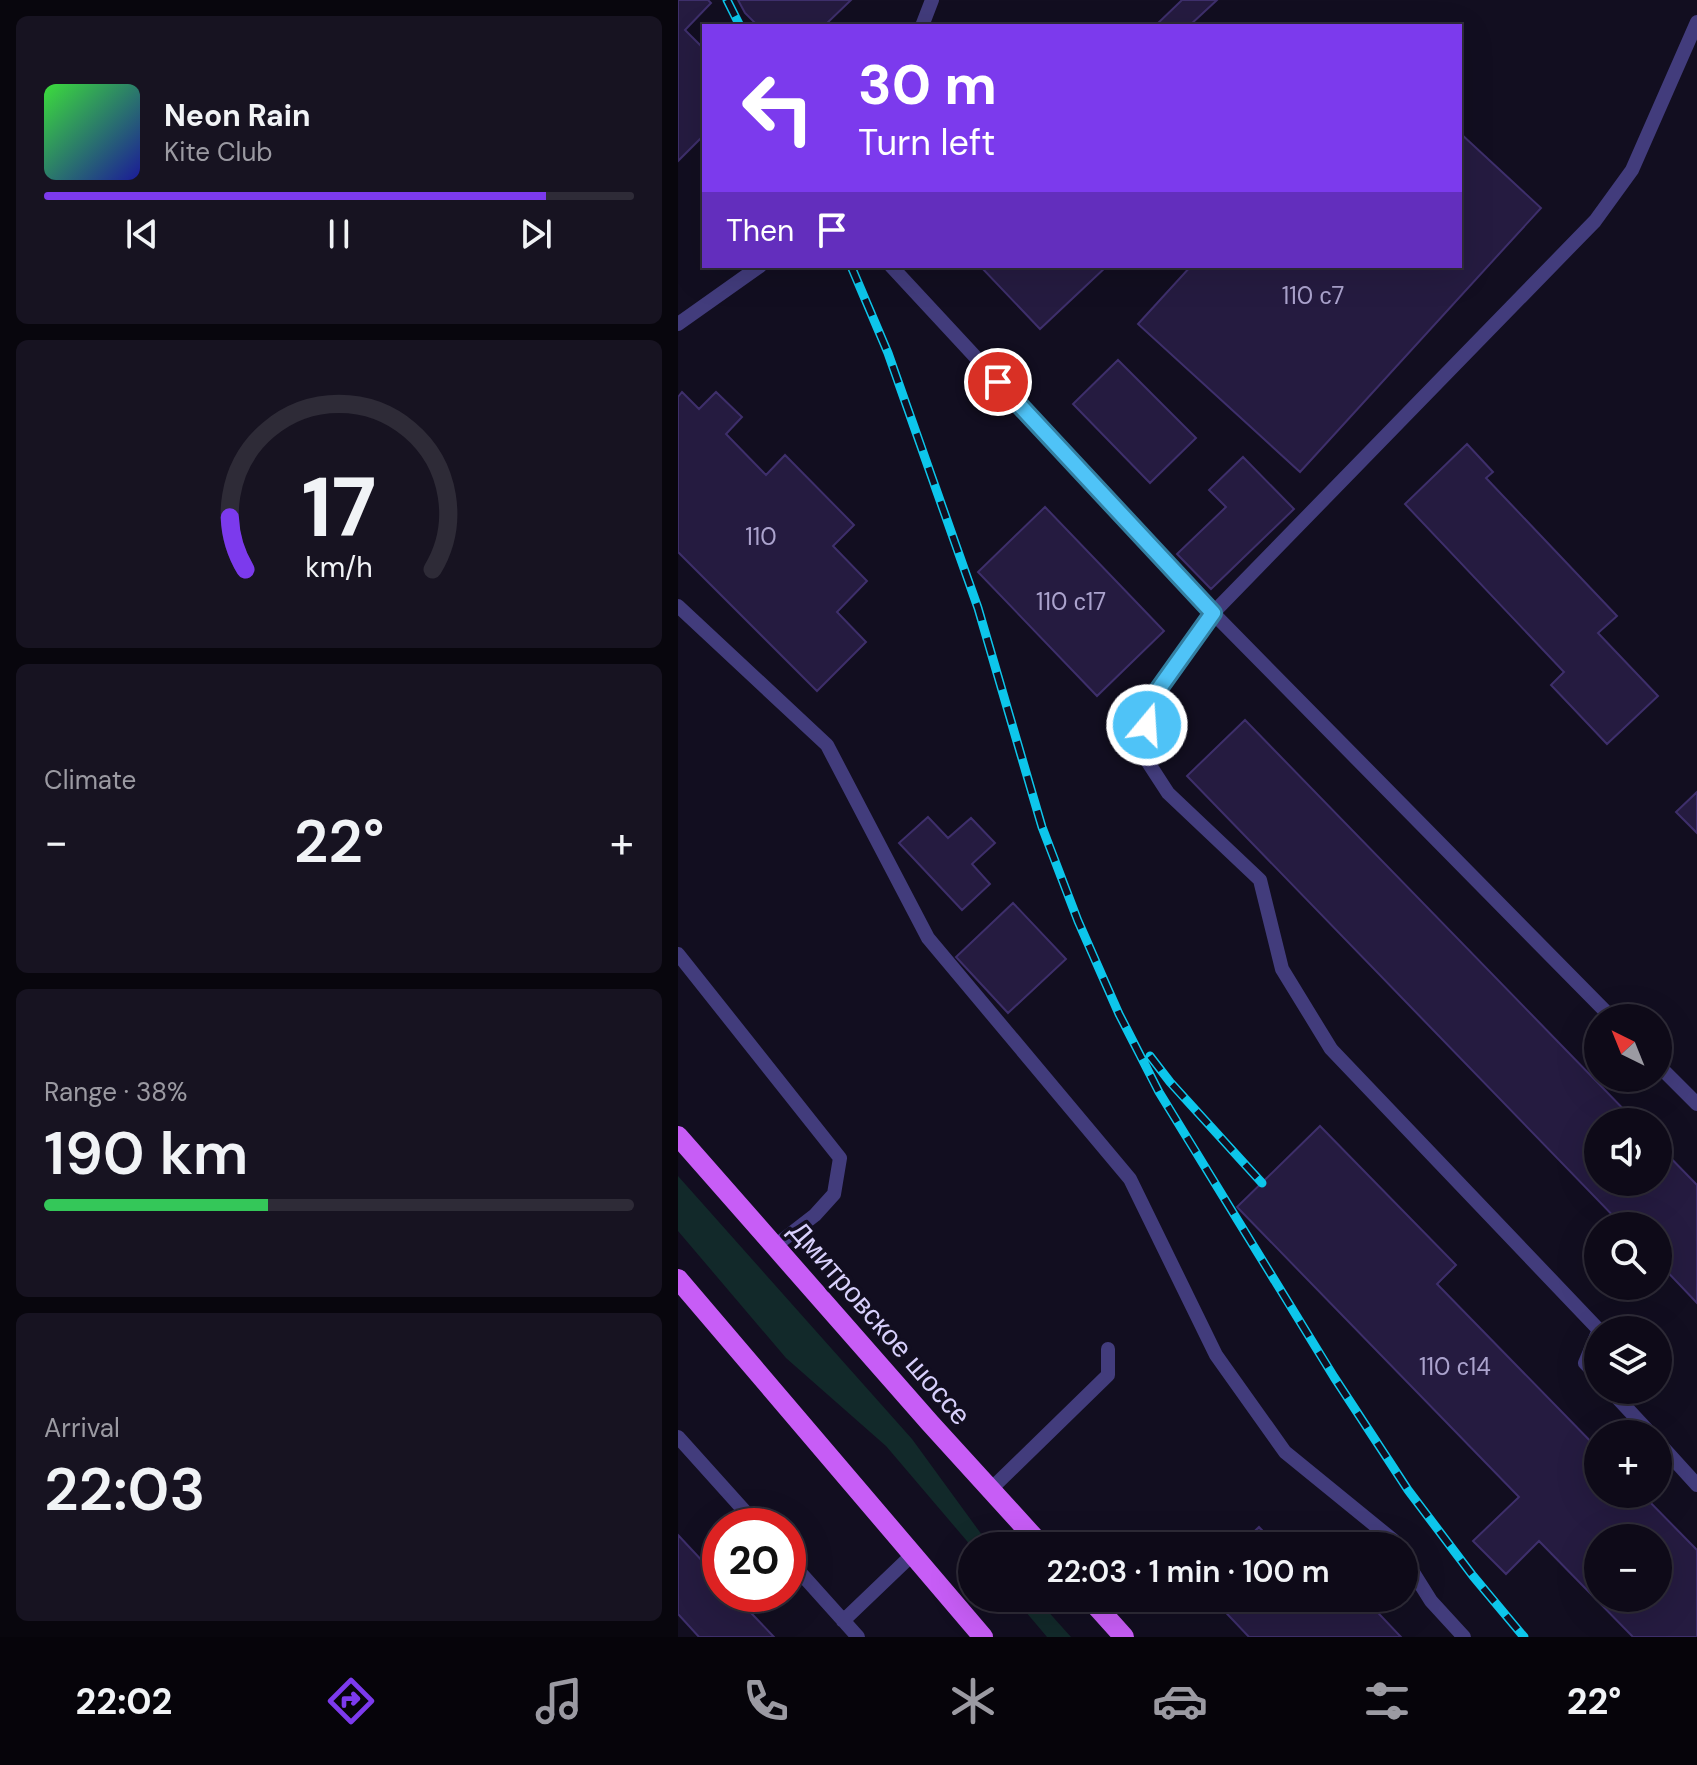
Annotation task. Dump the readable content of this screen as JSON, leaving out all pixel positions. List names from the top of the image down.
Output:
{
  "streets": {
    "main road": ["Дмитровское шоссе"]
  },
  "house_numbers": [
    "110 с7",
    "110",
    "110 с17",
    "110 с14"
  ],
  "north": "top left",
  "page": {
    "turn": ["30 m", "Turn left"],
    "song": ["Neon Rain", "Kite Club"],
    "then": "Then",
    "tile": [
      "Climate",
      ["Range · 38%", "190 km"],
      ["Arrival", "22:03"]
    ],
    "heat": ["−", "22°", "+"],
    "map_buttons": ["+", "−"],
    "limit": "20",
    "trip": "22:03 · 1 min · 100 m",
    "tabs": ["22:02", "22°"],
    "gauge": ["17", "km/h"]
  }
}
